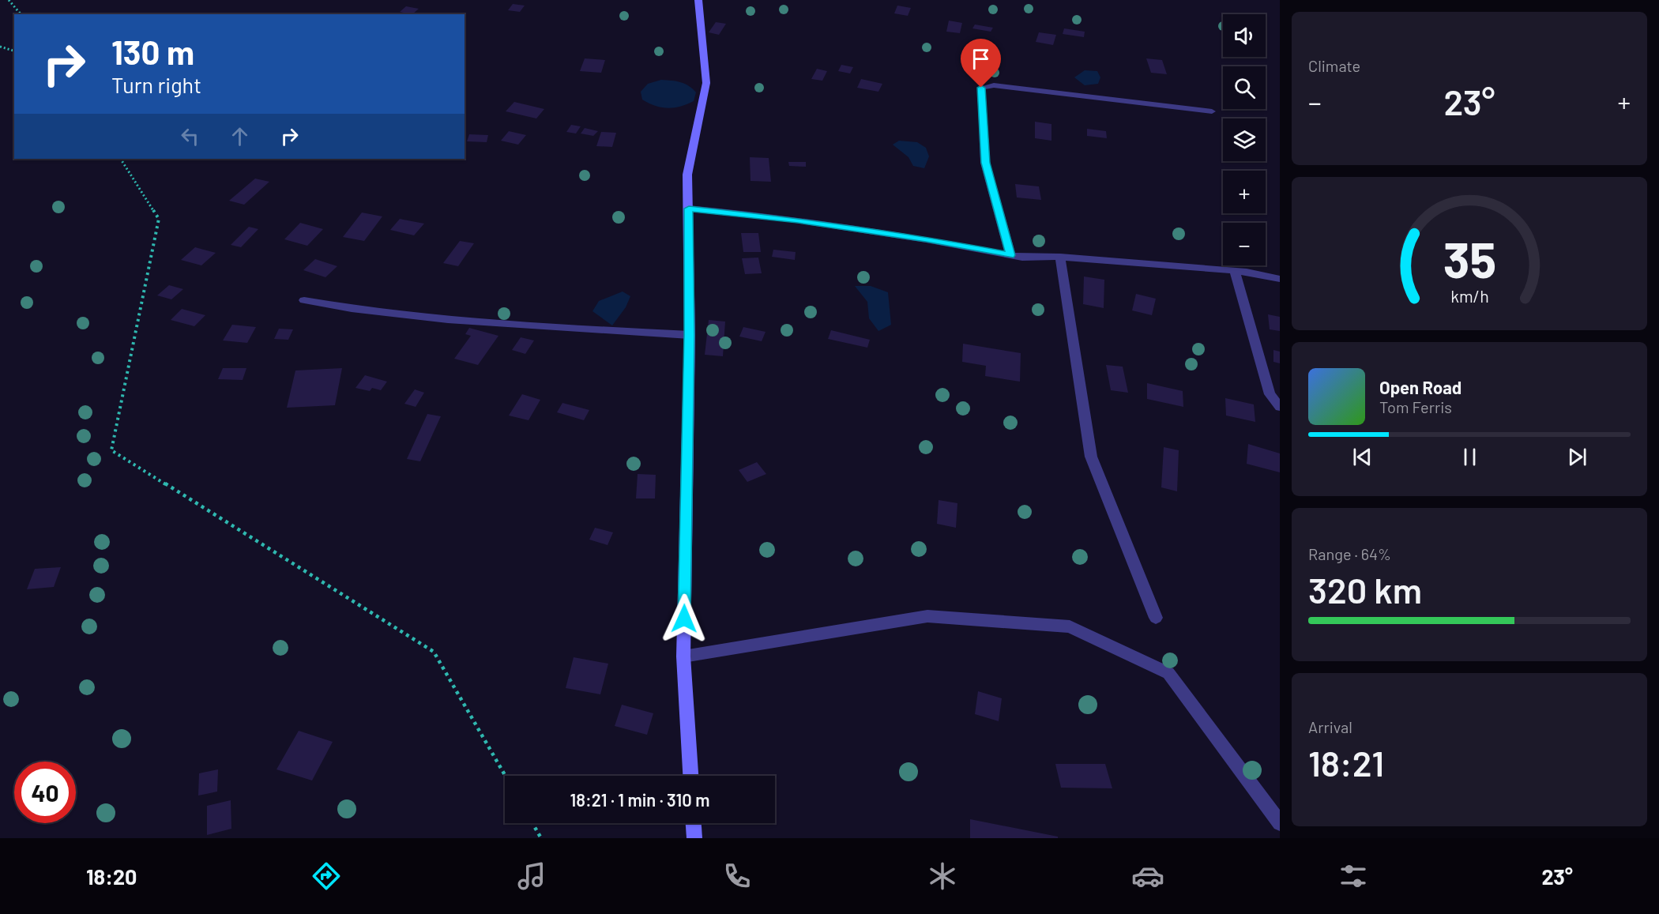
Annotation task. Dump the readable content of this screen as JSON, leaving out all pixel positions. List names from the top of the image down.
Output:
{
  "page": {
    "tile": [
      "Climate",
      ["Range · 64%", "320 km"],
      ["Arrival", "18:21"]
    ],
    "map_buttons": ["+", "−"],
    "turn": ["130 m", "Turn right"],
    "heat": ["−", "23°", "+"],
    "song": ["Open Road", "Tom Ferris"],
    "limit": "40",
    "trip": "18:21 · 1 min · 310 m",
    "tabs": ["18:20", "23°"],
    "gauge": ["35", "km/h"]
  }
}
